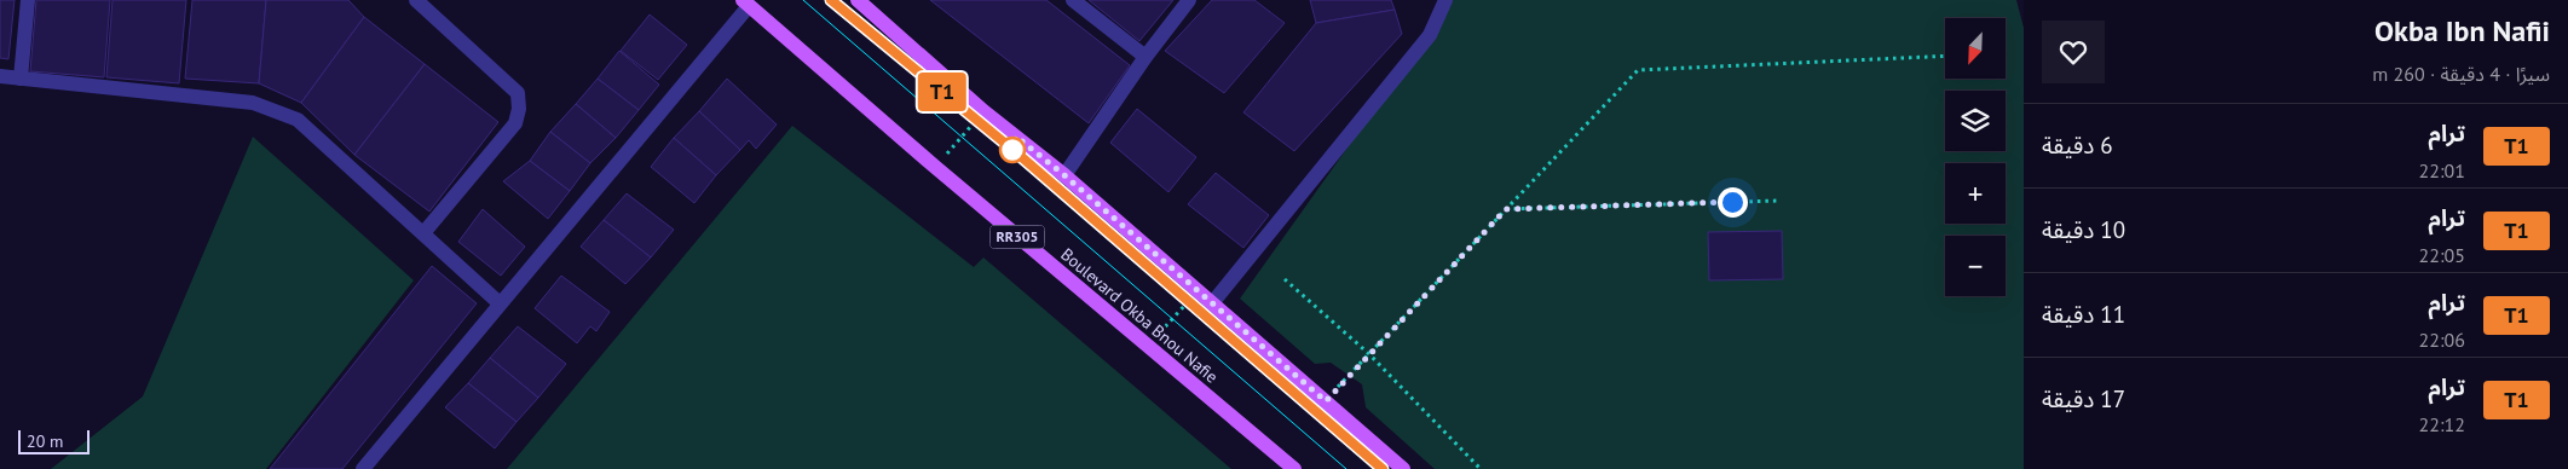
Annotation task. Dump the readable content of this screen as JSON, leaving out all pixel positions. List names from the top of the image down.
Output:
{
  "streets": {
    "main road": ["RR305", "Boulevard Okba Bnou Nafie"]
  },
  "lines": ["tram line T1"],
  "scale_bar": "20 m",
  "north": "bottom left",
  "page": {
    "heading": ["Okba Ibn Nafii", "سيرًا · 4 دقيقة · 260 m"],
    "on_map": "T1",
    "map_buttons": ["+", "−"],
    "list": [
      {
        "mark": "T1",
        "name": "ترام",
        "note": "22:01",
        "value": "6 دقيقة"
      },
      {
        "mark": "T1",
        "name": "ترام",
        "note": "22:05",
        "value": "10 دقيقة"
      },
      {
        "mark": "T1",
        "name": "ترام",
        "note": "22:06",
        "value": "11 دقيقة"
      },
      {
        "mark": "T1",
        "name": "ترام",
        "note": "22:12",
        "value": "17 دقيقة"
      }
    ],
    "scale": "20 m"
  }
}
